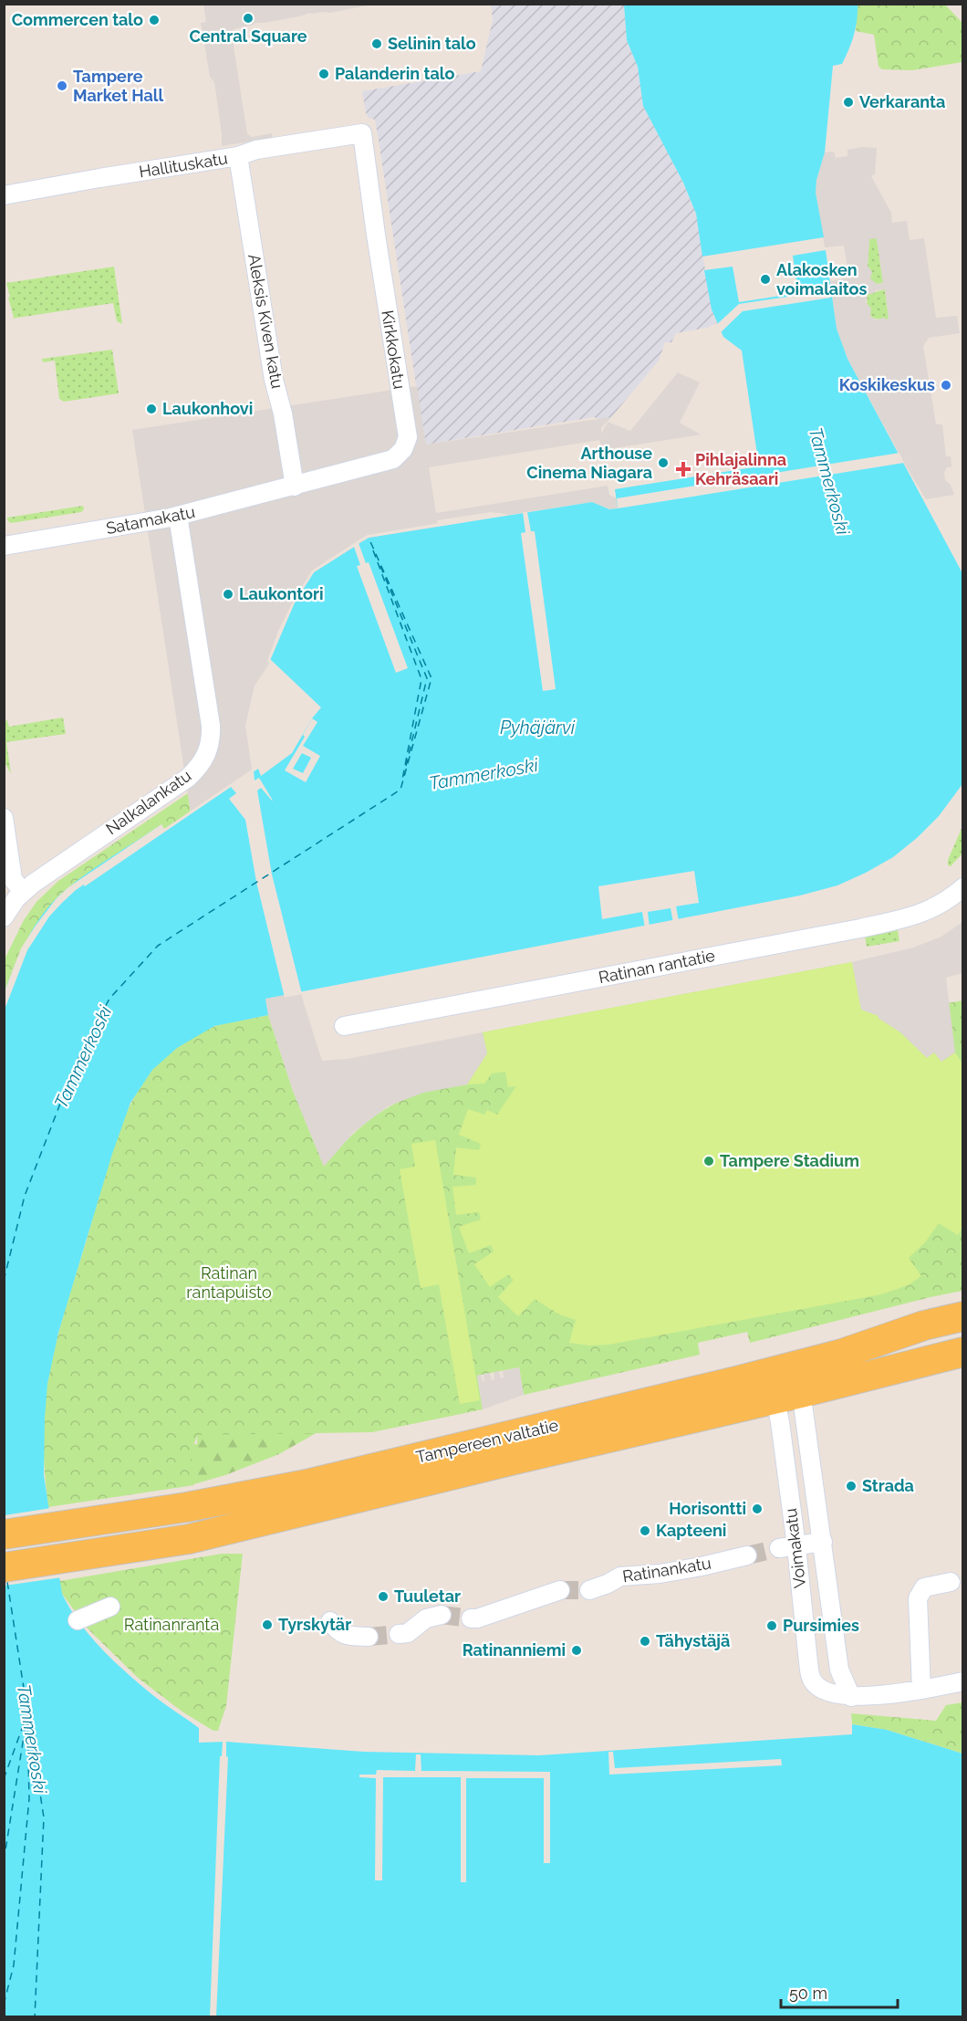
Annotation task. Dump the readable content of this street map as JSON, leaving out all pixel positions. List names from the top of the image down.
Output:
{
  "streets": {
    "main road": ["Tampereen valtatie"],
    "street": [
      "Hallituskatu",
      "Aleksis Kiven katu",
      "Kirkkokatu",
      "Satamakatu",
      "Nalkalankatu",
      "Ratinan rantatie",
      "Voimakatu",
      "Ratinankatu"
    ]
  },
  "crossings": [
    ["Hallituskatu", "Aleksis Kiven katu"],
    ["Hallituskatu", "Kirkkokatu"],
    ["Aleksis Kiven katu", "Kirkkokatu"],
    ["Aleksis Kiven katu", "Satamakatu"],
    ["Kirkkokatu", "Satamakatu"],
    ["Satamakatu", "Nalkalankatu"],
    ["Tampereen valtatie", "Voimakatu"]
  ],
  "water": ["Tammerkoski", "Pyhäjärvi"],
  "parks": ["Ratinan rantapuisto", "Ratinanranta"],
  "places": {
    "other": [
      "Central Square",
      "Commercen talo",
      "Selinin talo",
      "Palanderin talo",
      "Tampere Market Hall",
      "Verkaranta",
      "Alakosken voimalaitos",
      "Koskikeskus",
      "Laukonhovi",
      "Arthouse Cinema Niagara",
      "Laukontori",
      "Tampere Stadium",
      "Strada",
      "Horisontti",
      "Kapteeni",
      "Tuuletar",
      "Tyrskytär",
      "Pursimies",
      "Tähystäjä",
      "Ratinanniemi"
    ],
    "health": ["Pihlajalinna Kehräsaari"]
  },
  "scale_bar": "50 m"
}
